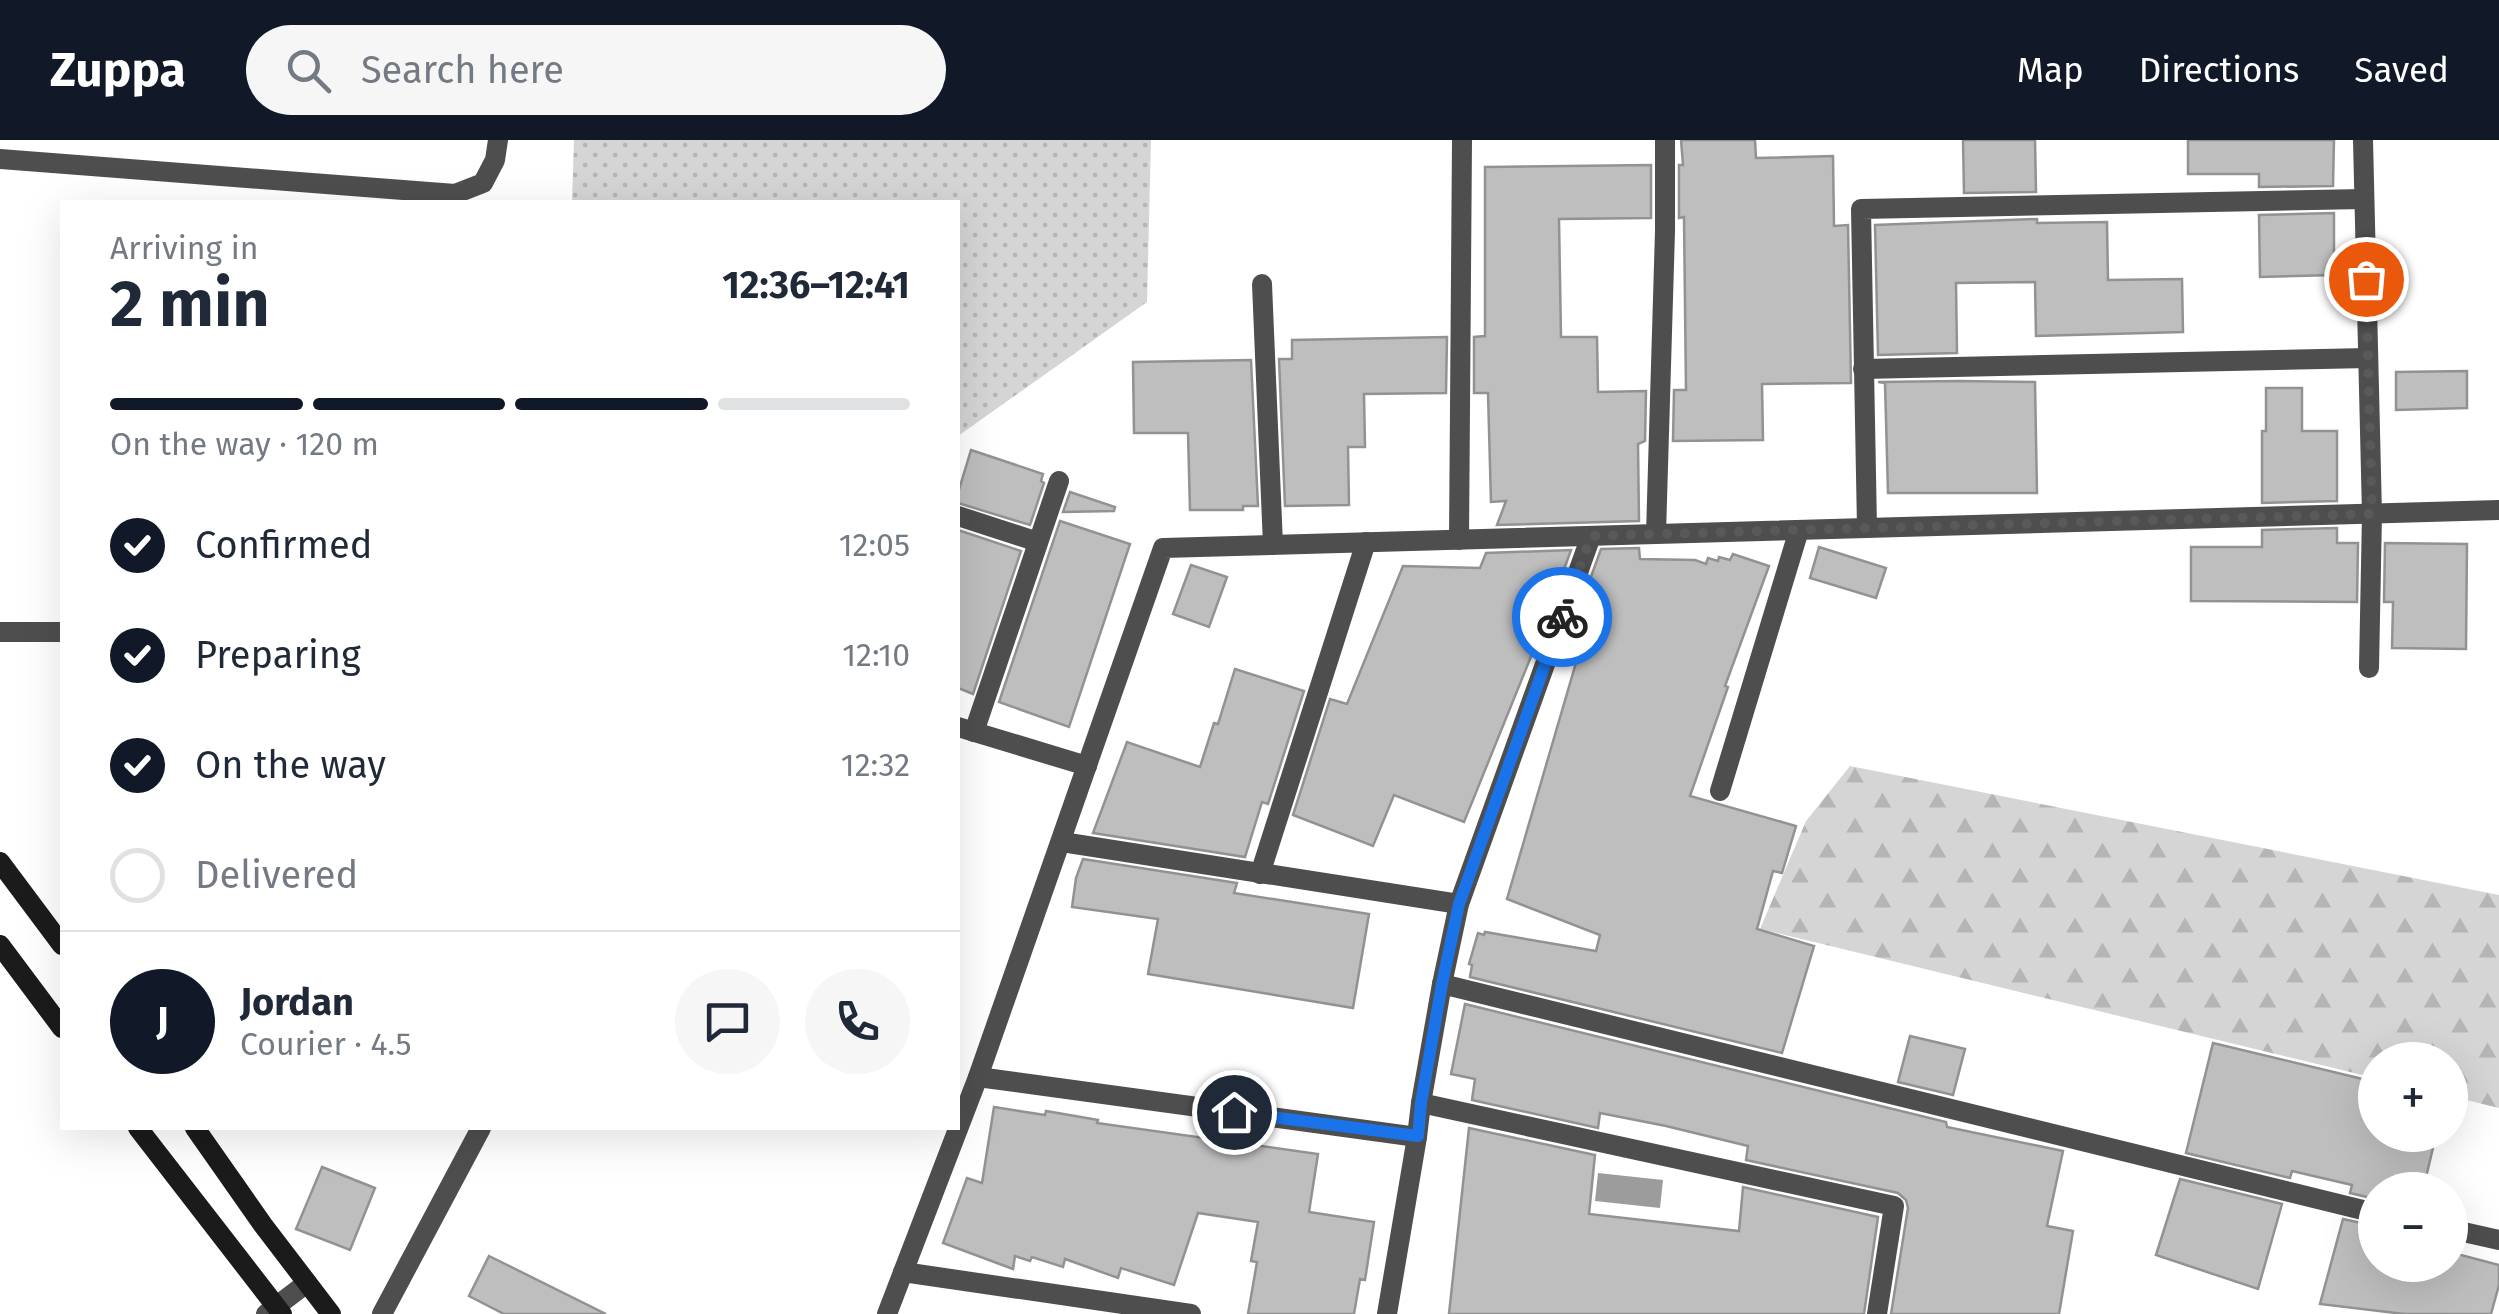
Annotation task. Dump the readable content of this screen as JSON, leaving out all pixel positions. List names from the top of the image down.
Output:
{
  "page": {
    "header": "Zuppa",
    "search": "Search here",
    "nav": ["Map", "Directions", "Saved"],
    "heading": ["2 min", "Arriving in", "12:36–12:41"],
    "panel": ["Jordan", "Courier · 4.5"],
    "bar": "On the way · 120 m",
    "list": [
      ["Confirmed", "12:05"],
      ["Preparing", "12:10"],
      ["On the way", "12:32"],
      "Delivered"
    ],
    "round": "J",
    "map_buttons": ["+", "−"]
  }
}
